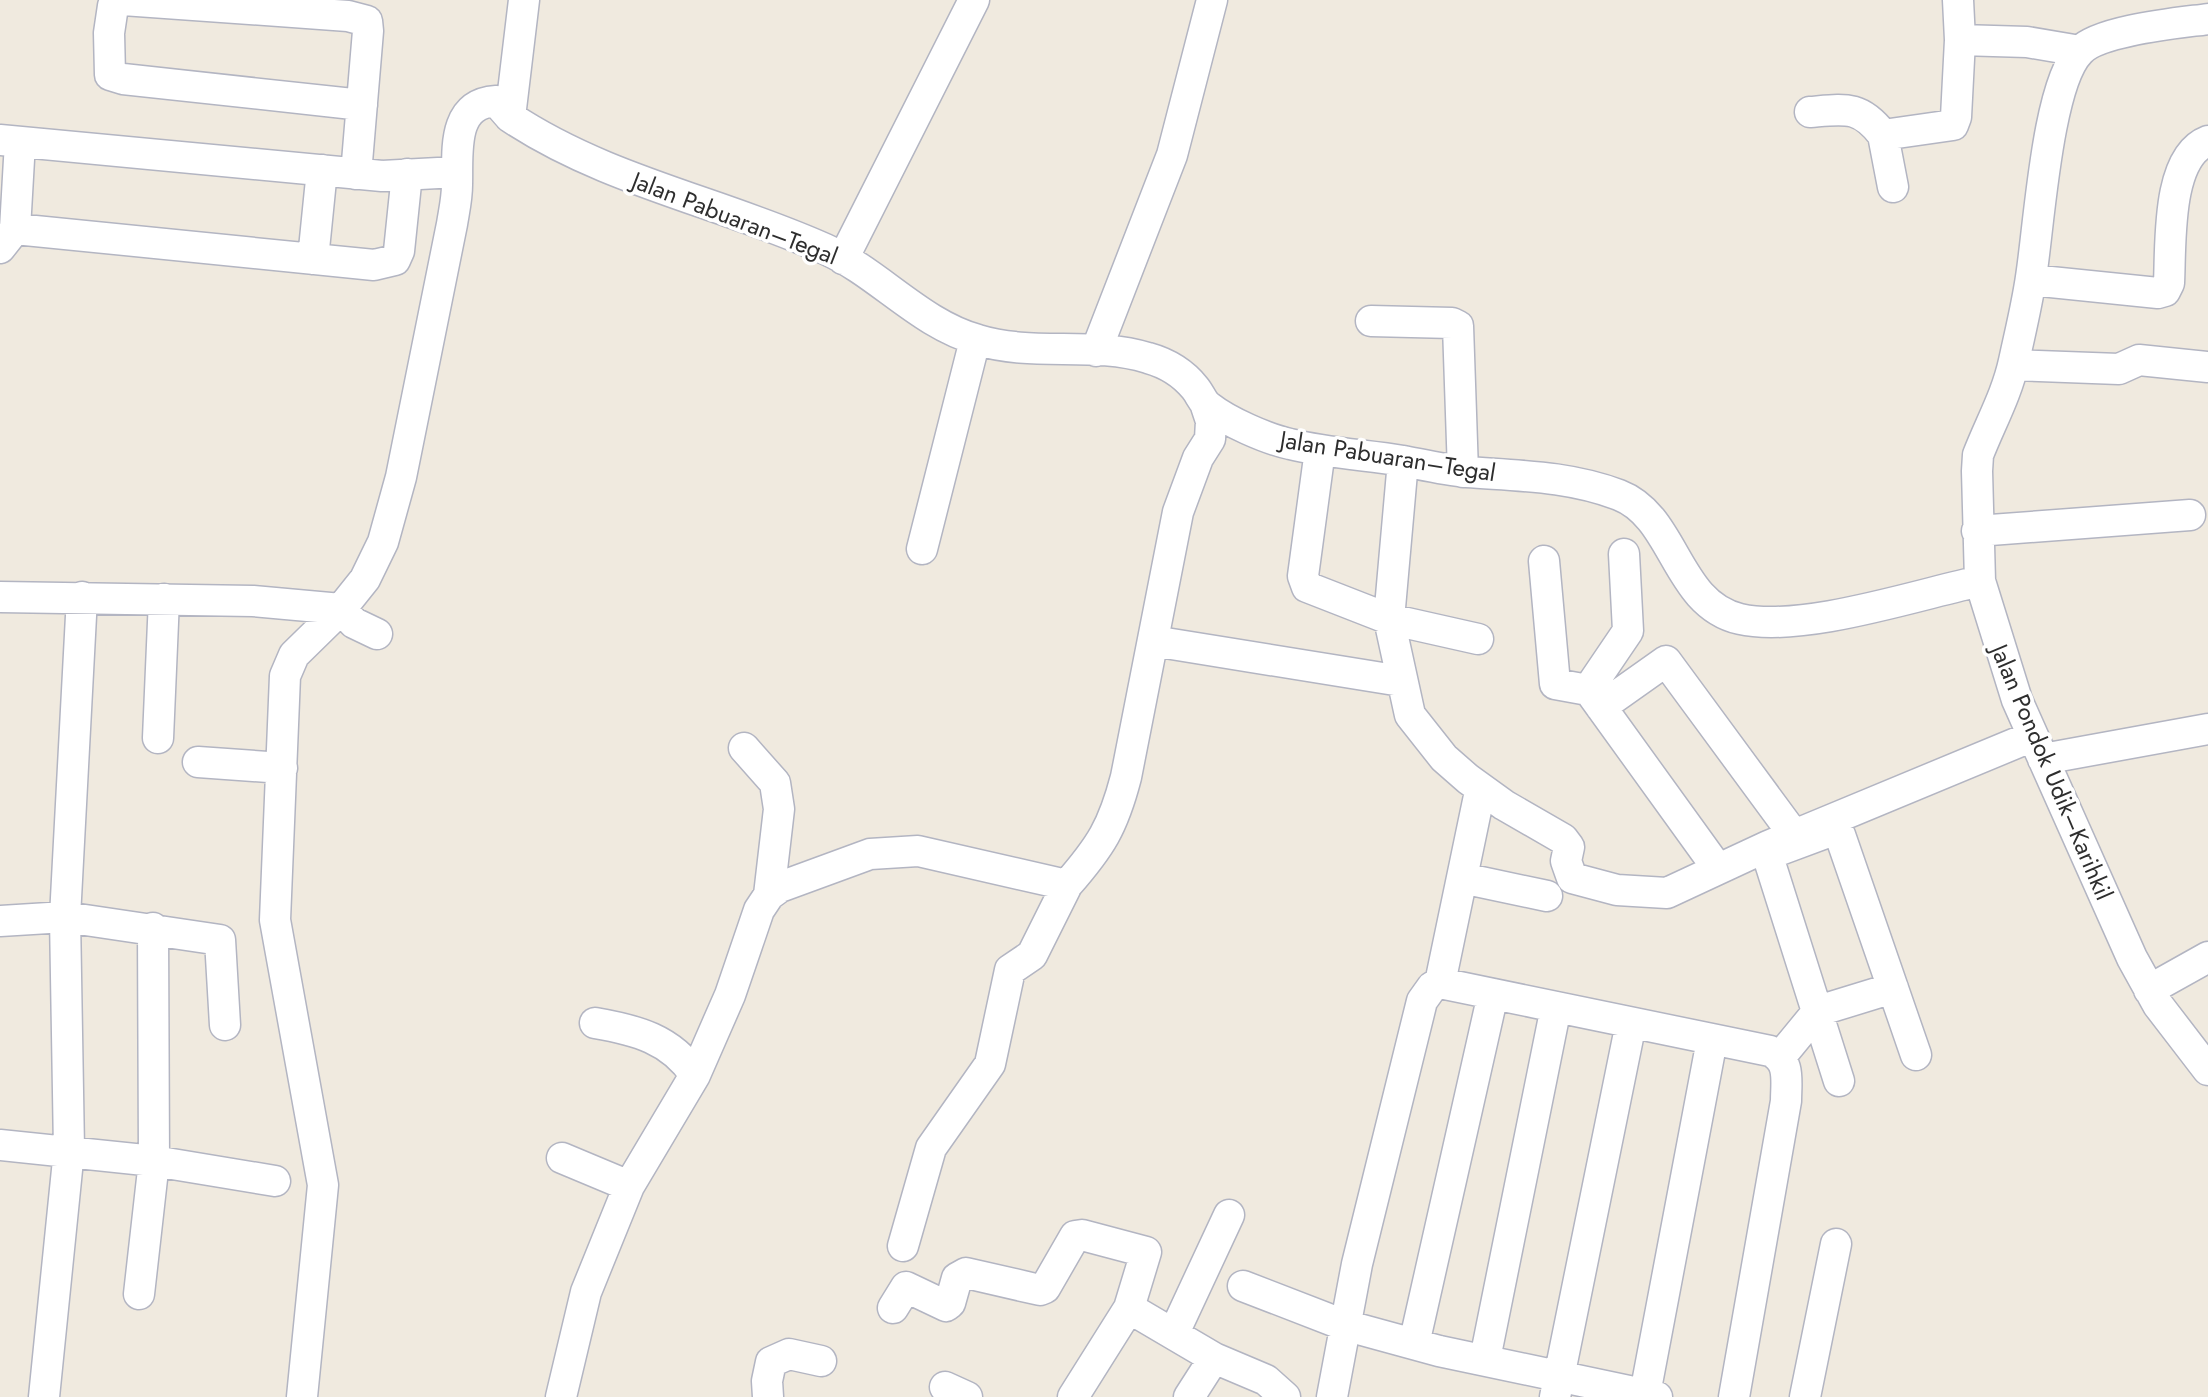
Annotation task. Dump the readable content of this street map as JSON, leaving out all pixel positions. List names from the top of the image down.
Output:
{
  "streets": {
    "street": ["Jalan Pabuaran–Tegal", "Jalan Pondok Udik–Karihkil"]
  },
  "crossings": [
    ["Jalan Pabuaran–Tegal", "Jalan Pondok Udik–Karihkil"]
  ]
}
